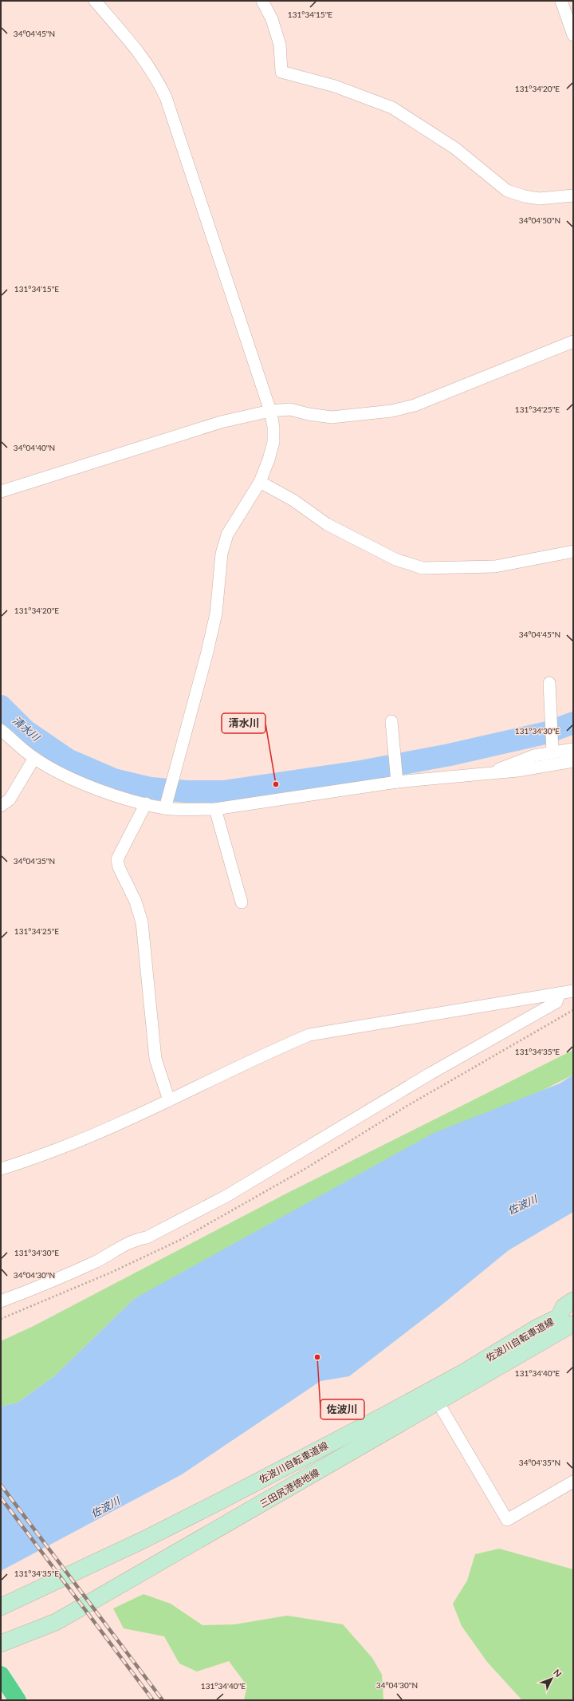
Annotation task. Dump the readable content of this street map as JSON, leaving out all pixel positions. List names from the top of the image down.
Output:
{
  "streets": {
    "main road": ["佐波川自転車道線", "三田尻港徳地線"]
  },
  "crossings": [
    ["佐波川自転車道線", "三田尻港徳地線"]
  ],
  "water": ["清水川", "佐波川"],
  "places": ["清水川", "佐波川"],
  "north": "top right",
  "coordinates": [
    "131°34'15\"E",
    "34°04'45\"N",
    "131°34'20\"E",
    "34°04'50\"N",
    "131°34'25\"E",
    "34°04'40\"N",
    "131°34'30\"E",
    "34°04'35\"N",
    "131°34'35\"E",
    "34°04'30\"N",
    "131°34'40\"E"
  ]
}
